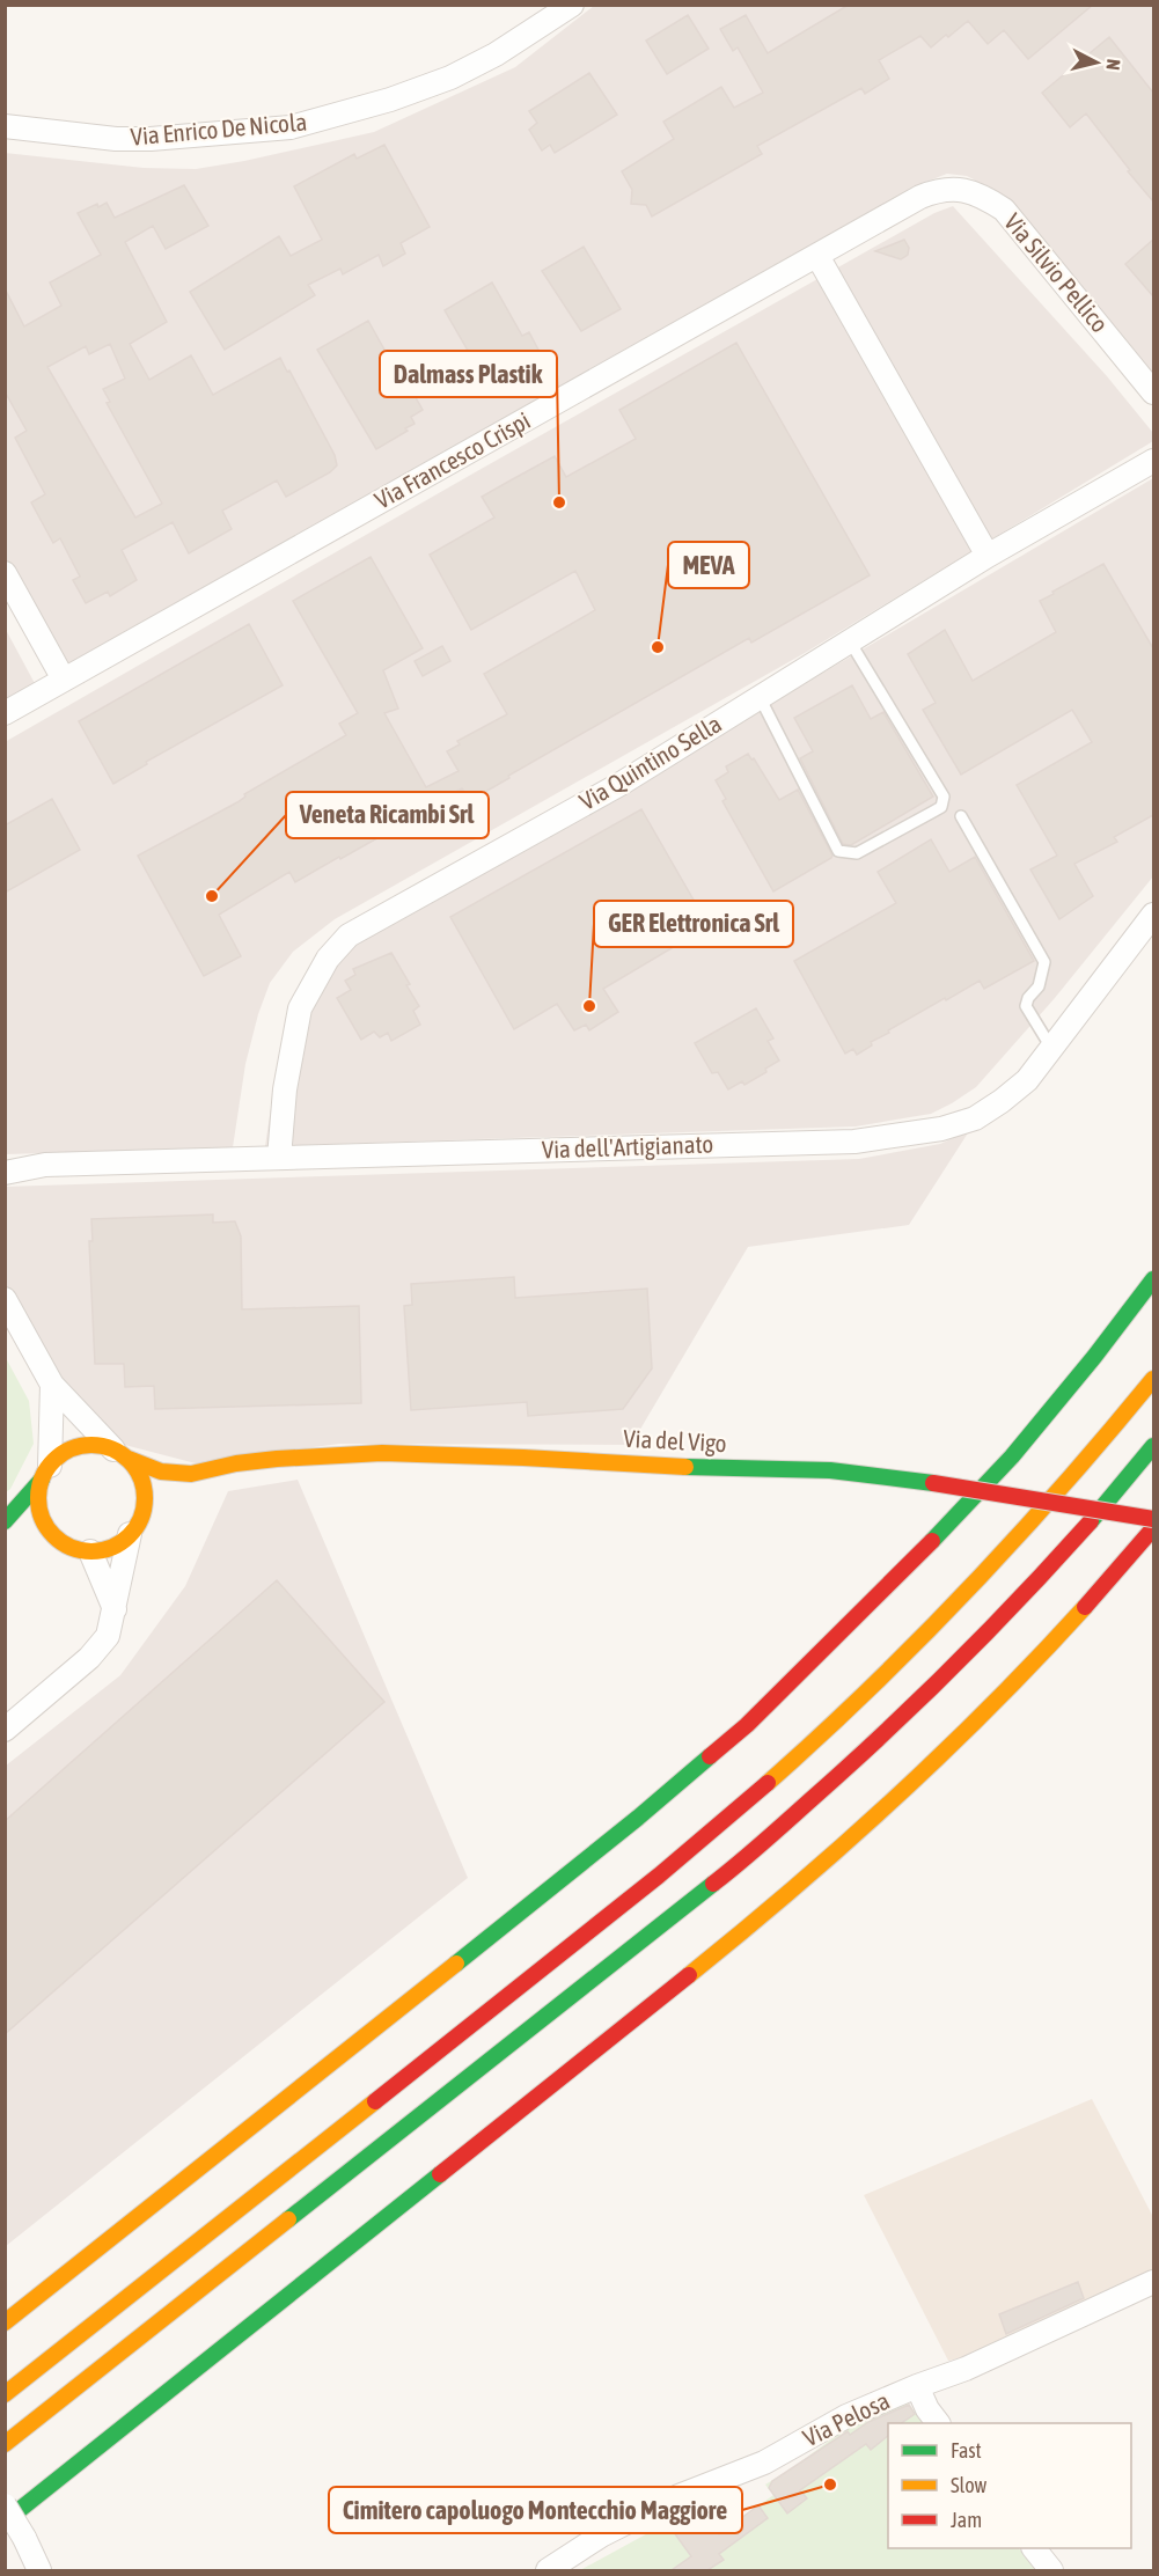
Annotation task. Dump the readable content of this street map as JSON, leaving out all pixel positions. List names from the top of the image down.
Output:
{
  "streets": {
    "main road": ["Via del Vigo"],
    "street": [
      "Via Enrico De Nicola",
      "Via Silvio Pellico",
      "Via Francesco Crispi",
      "Via Quintino Sella",
      "Via dell'Artigianato",
      "Via Pelosa"
    ]
  },
  "crossings": [
    ["Via Silvio Pellico", "Via Francesco Crispi"],
    ["Via Quintino Sella", "Via dell'Artigianato"]
  ],
  "places": [
    "Dalmass Plastik",
    "MEVA",
    "Veneta Ricambi Srl",
    "GER Elettronica Srl",
    "Cimitero capoluogo Montecchio Maggiore"
  ],
  "legend": ["Fast", "Slow", "Jam"],
  "north": "right"
}
